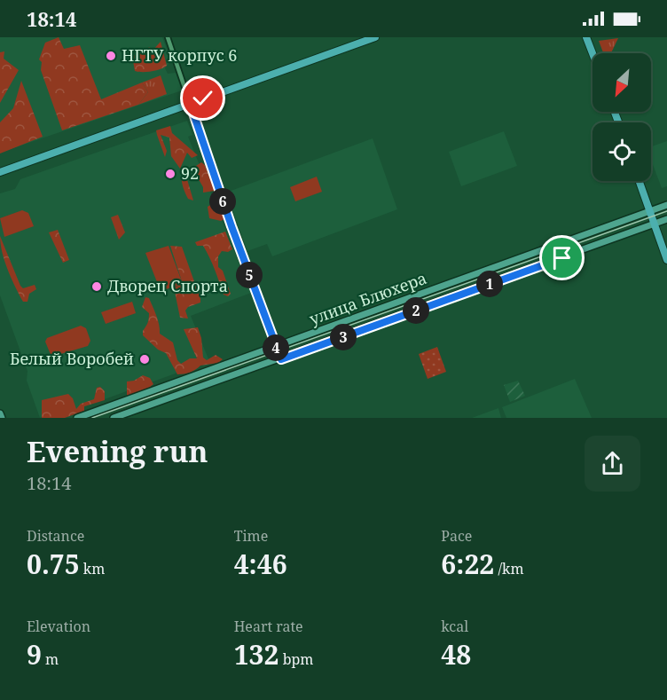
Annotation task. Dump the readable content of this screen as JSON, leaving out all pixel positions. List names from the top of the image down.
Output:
{
  "streets": {
    "street": ["улица Блюхера"]
  },
  "places": [
    "НГТУ корпус 6",
    "92",
    "Дворец Спорта",
    "Белый Воробей"
  ],
  "north": "bottom left",
  "page": {
    "status": "18:14",
    "pins": [
      "6",
      "5",
      "1",
      "2",
      "3",
      "4"
    ],
    "heading": ["Evening run", "18:14"],
    "stats": [
      ["Distance", "0.75 km"],
      ["Time", "4:46"],
      ["Pace", "6:22 /km"],
      ["Elevation", "9 m"],
      ["Heart rate", "132 bpm"],
      ["kcal", "48"]
    ]
  }
}
